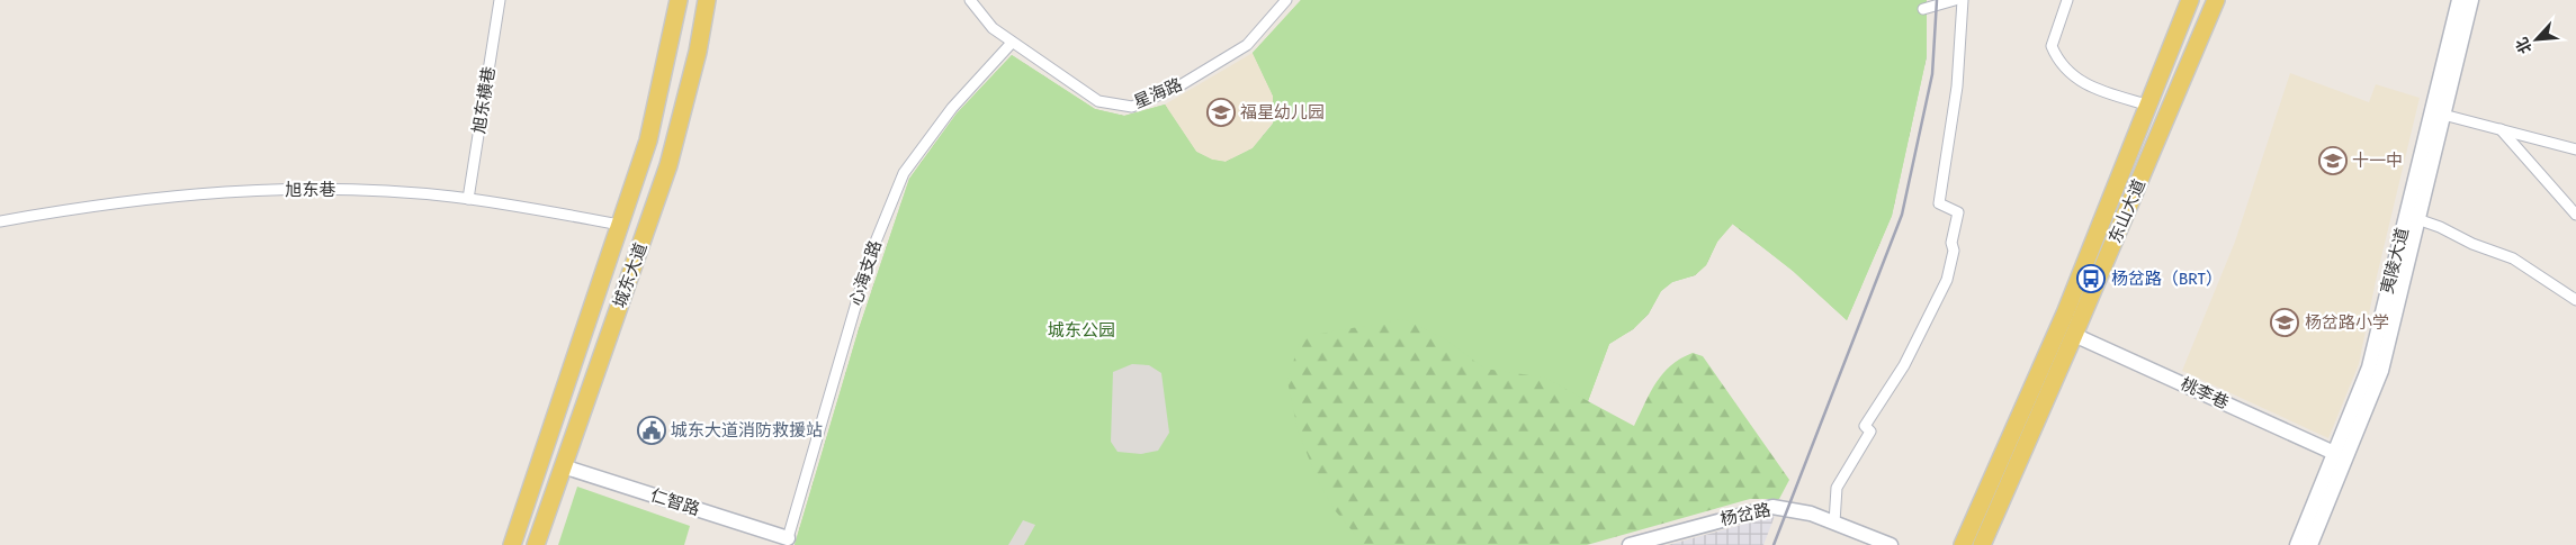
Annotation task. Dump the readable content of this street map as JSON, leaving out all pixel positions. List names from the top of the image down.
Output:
{
  "streets": {
    "main road": [
      "东山大道",
      "夷陵大道",
      "城东大道",
      "桃李巷",
      "仁智路",
      "杨岔路"
    ],
    "street": [
      "星海路",
      "旭东横巷",
      "旭东巷",
      "心海支路"
    ]
  },
  "crossings": [
    ["星海路", "心海支路"],
    ["旭东横巷", "旭东巷"],
    ["旭东巷", "城东大道"],
    ["东山大道", "桃李巷"],
    ["夷陵大道", "桃李巷"],
    ["心海支路", "仁智路"],
    ["城东大道", "仁智路"]
  ],
  "parks": ["城东公园"],
  "places": {
    "school or university": ["福星幼儿园", "十一中", "杨岔路小学"],
    "bus stop": ["杨岔路（BRT）"],
    "public building": ["城东大道消防救援站"]
  },
  "north": "bottom left"
}
